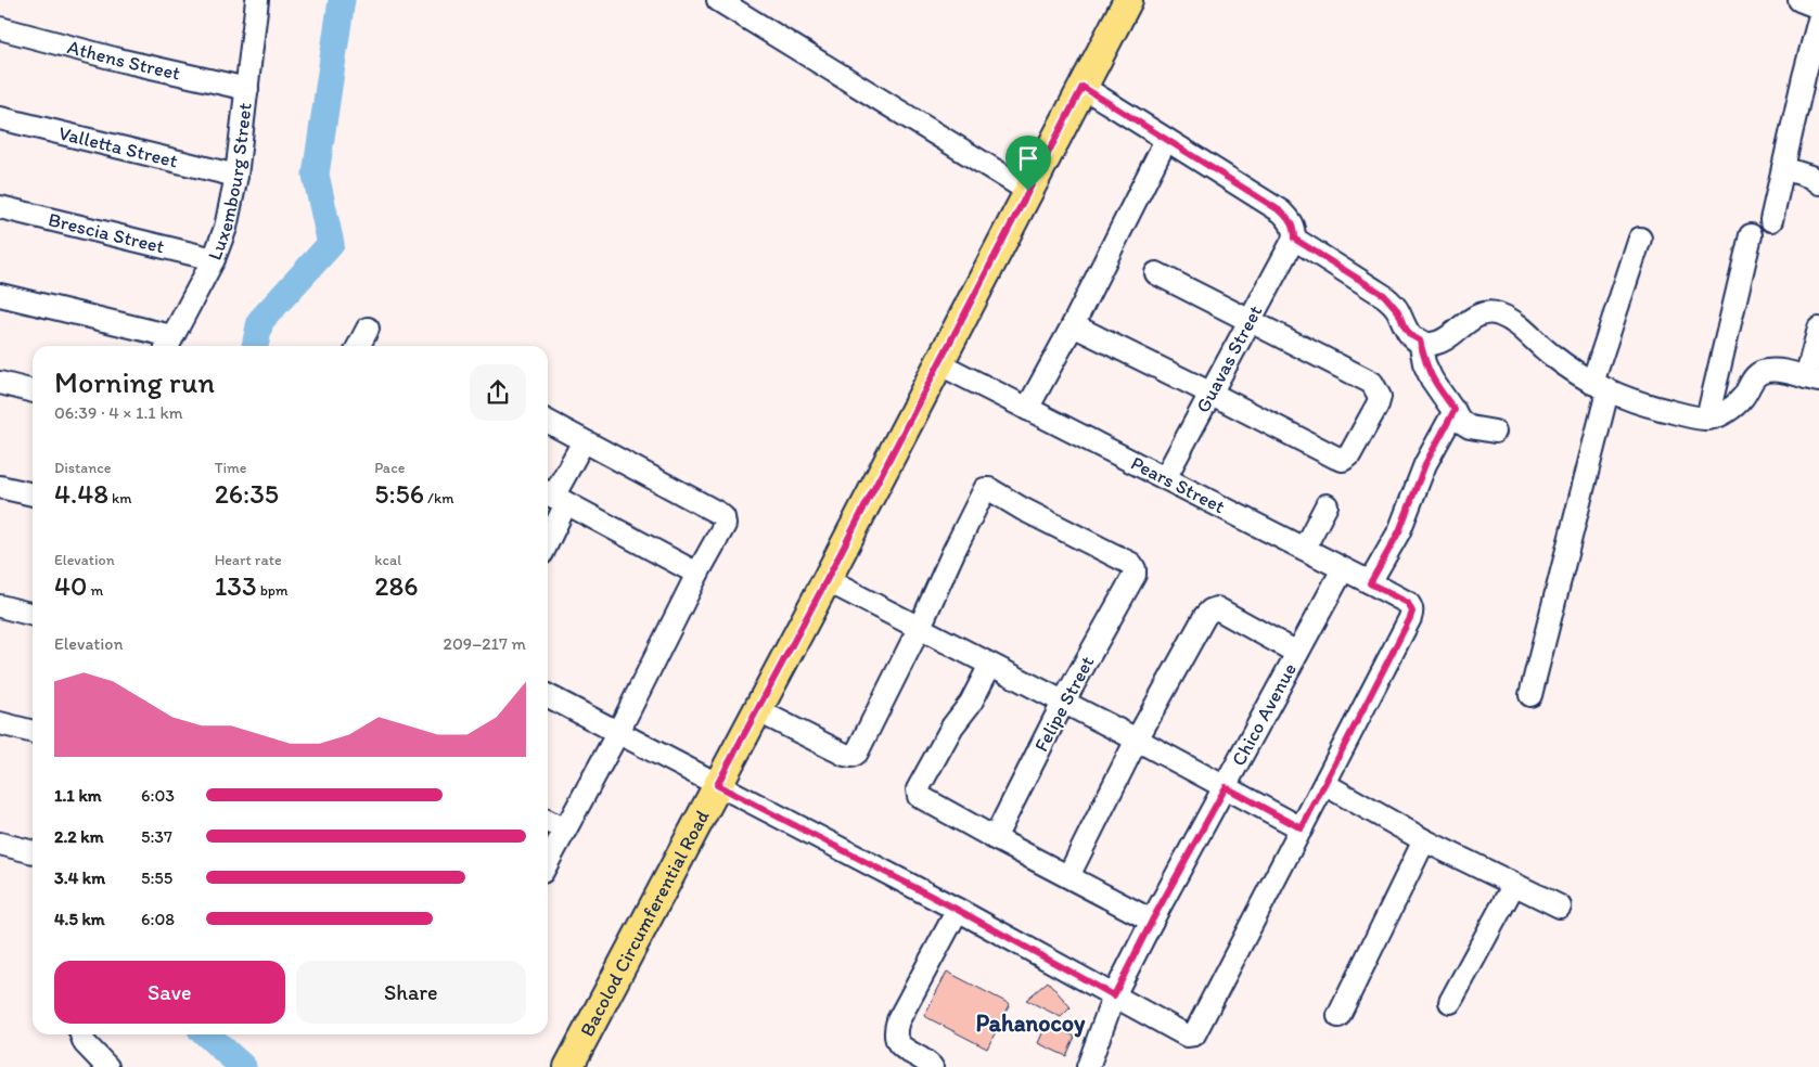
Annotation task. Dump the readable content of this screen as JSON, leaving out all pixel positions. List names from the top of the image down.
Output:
{
  "streets": {
    "main road": ["Bacolod Circumferential Road"],
    "street": [
      "Athens Street",
      "Valletta Street",
      "Luxembourg Street",
      "Brescia Street",
      "Guavas Street",
      "Pears Street",
      "Felipe Street",
      "Chico Avenue"
    ]
  },
  "crossings": [
    ["Athens Street", "Luxembourg Street"],
    ["Valletta Street", "Luxembourg Street"],
    ["Luxembourg Street", "Brescia Street"],
    ["Guavas Street", "Pears Street"],
    ["Pears Street", "Chico Avenue"],
    ["Pears Street", "Bacolod Circumferential Road"]
  ],
  "districts": ["Pahanocoy"],
  "page": {
    "heading": ["Morning run", "06:39 · 4 × 1.1 km"],
    "stats": [
      ["Distance", "4.48 km"],
      ["Time", "26:35"],
      ["Pace", "5:56 /km"],
      ["Elevation", "40 m"],
      ["Heart rate", "133 bpm"],
      ["kcal", "286"]
    ],
    "chart": ["Elevation", "209–217 m"],
    "list": [
      {
        "name": "1.1 km",
        "note": "6:03"
      },
      {
        "name": "2.2 km",
        "note": "5:37"
      },
      {
        "name": "3.4 km",
        "note": "5:55"
      },
      {
        "name": "4.5 km",
        "note": "6:08"
      }
    ],
    "buttons": ["Save", "Share"]
  }
}
